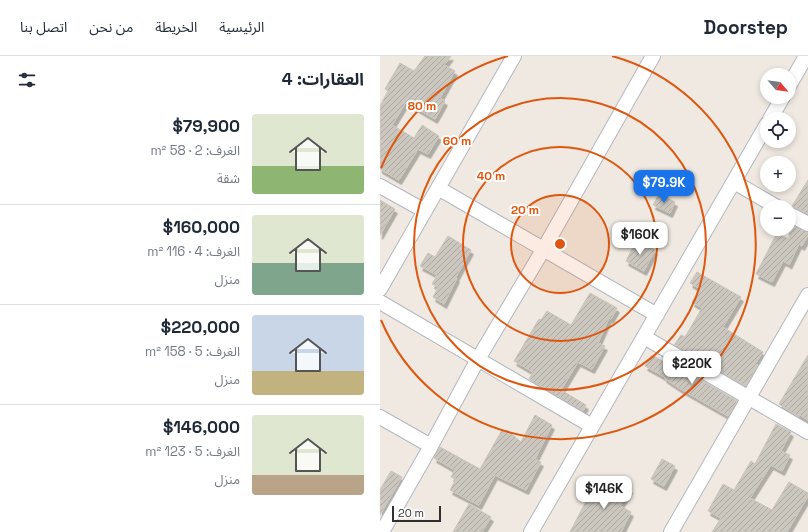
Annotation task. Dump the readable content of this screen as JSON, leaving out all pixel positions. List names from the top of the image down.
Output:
{
  "scale_bar": "20 m",
  "north": "bottom right",
  "page": {
    "header": "Doorstep",
    "nav": [
      "الرئيسية",
      "الخريطة",
      "من نحن",
      "اتصل بنا"
    ],
    "heading": "العقارات: 4",
    "map_buttons": ["+", "−"],
    "list": [
      {
        "name": "$79,900",
        "note": "الغرف: 2 · 58 m² · شقة"
      },
      {
        "name": "$160,000",
        "note": "الغرف: 4 · 116 m² · منزل"
      },
      {
        "name": "$220,000",
        "note": "الغرف: 5 · 158 m² · منزل"
      },
      {
        "name": "$146,000",
        "note": "الغرف: 5 · 123 m² · منزل"
      }
    ],
    "price": [
      "$79.9K",
      "$160K",
      "$220K",
      "$146K"
    ],
    "scale": "20 m"
  },
  "rings": [
    "80 m",
    "60 m",
    "40 m",
    "20 m"
  ]
}
